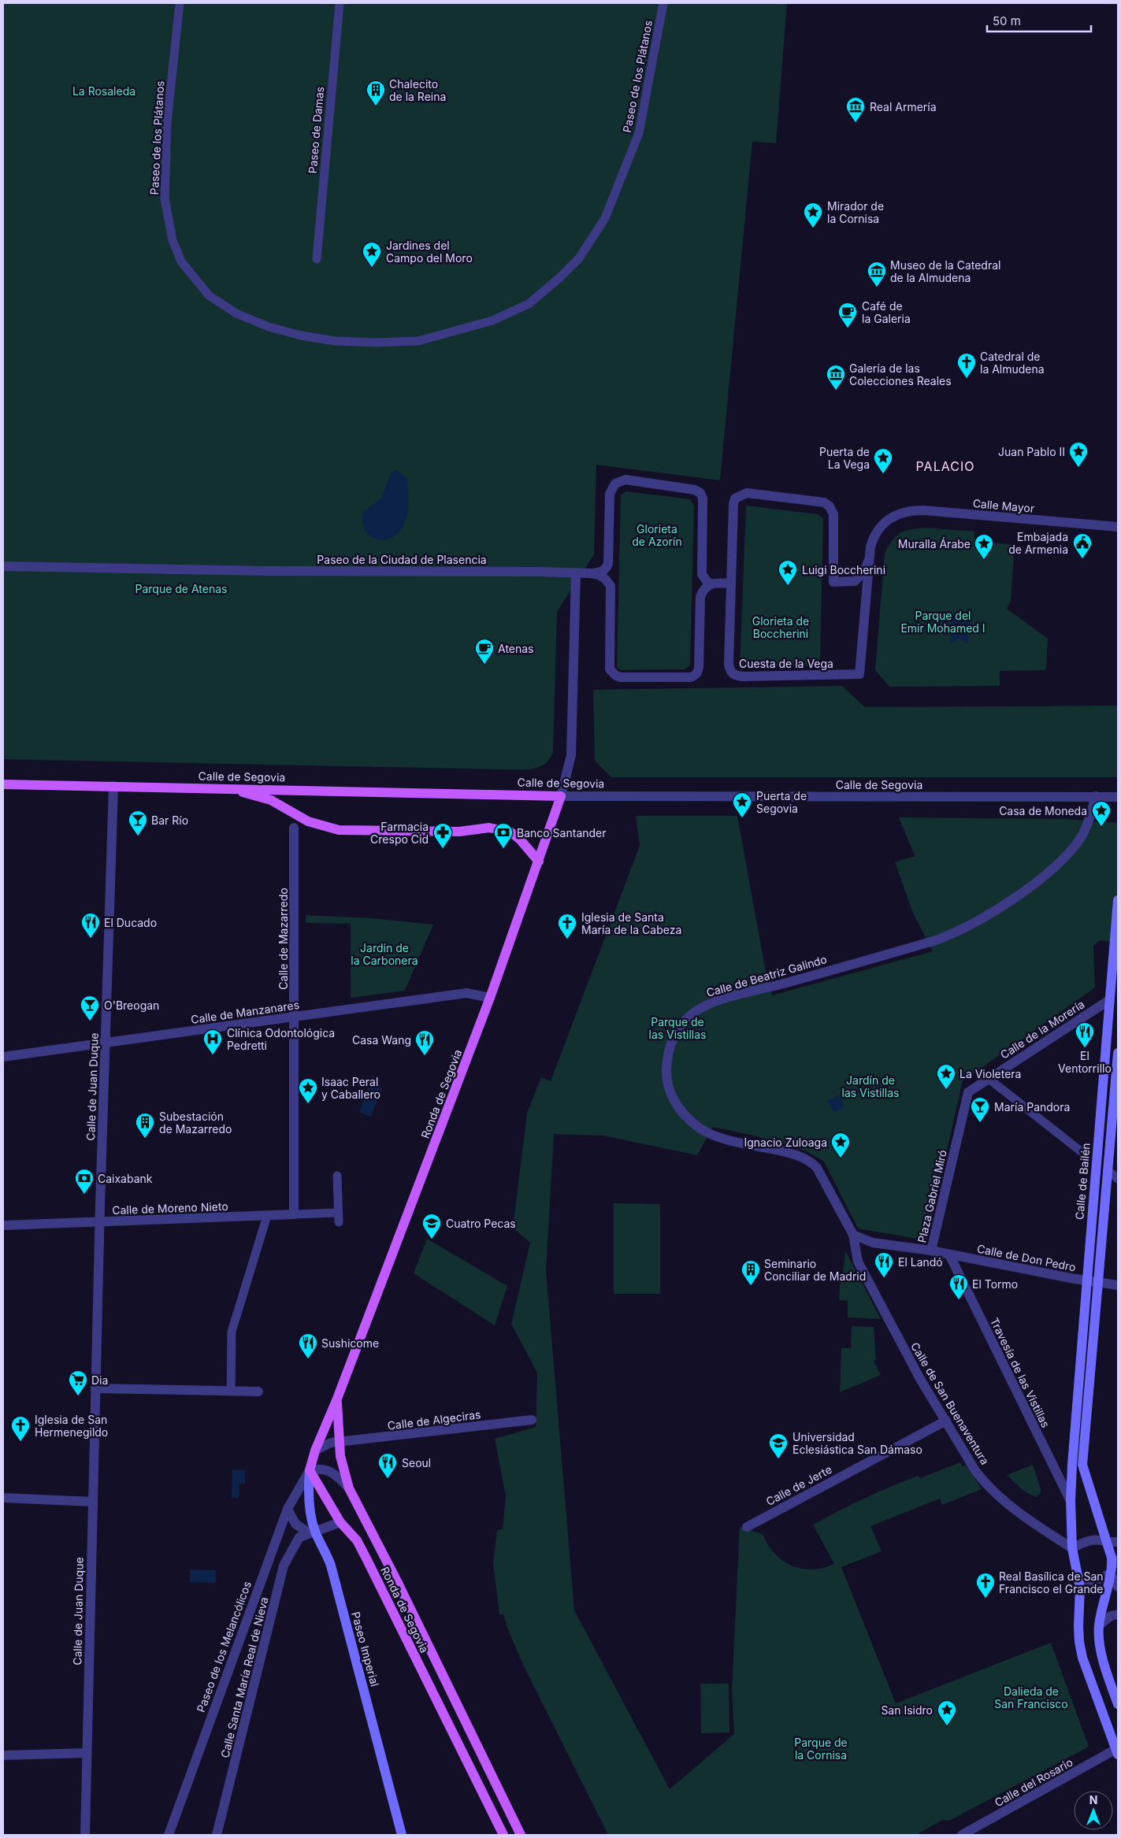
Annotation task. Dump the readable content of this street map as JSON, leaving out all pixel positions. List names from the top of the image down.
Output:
{
  "streets": {
    "main road": [
      "Calle de Segovia",
      "Ronda de Segovia",
      "Calle de Bailén",
      "Paseo Imperial"
    ],
    "street": [
      "Paseo de los Plátanos",
      "Paseo de Damas",
      "Calle Mayor",
      "Paseo de la Ciudad de Plasencia",
      "Cuesta de la Vega",
      "Calle de Mazarredo",
      "Calle de Beatriz Galindo",
      "Calle de Manzanares",
      "Calle de la Morería",
      "Calle de Juan Duque",
      "Plaza Gabriel Miró",
      "Calle de Moreno Nieto",
      "Calle de Don Pedro",
      "Travesía de las Vistillas",
      "Calle de San Buenaventura",
      "Calle de Algeciras",
      "Calle de Jerte",
      "Paseo de los Melancólicos",
      "Calle Santa María Real de Nieva",
      "Calle del Rosario"
    ]
  },
  "crossings": [
    ["Calle Mayor", "Cuesta de la Vega"],
    ["Calle de Segovia", "Calle de Beatriz Galindo"],
    ["Calle de Segovia", "Calle de Juan Duque"],
    ["Calle de Segovia", "Ronda de Segovia"],
    ["Calle de Mazarredo", "Calle de Manzanares"],
    ["Calle de Mazarredo", "Calle de Moreno Nieto"],
    ["Calle de Beatriz Galindo", "Plaza Gabriel Miró"],
    ["Calle de Beatriz Galindo", "Calle de San Buenaventura"],
    ["Calle de Manzanares", "Calle de Juan Duque"],
    ["Calle de Manzanares", "Ronda de Segovia"],
    ["Calle de la Morería", "Calle de Bailén"],
    ["Calle de la Morería", "Plaza Gabriel Miró"],
    ["Calle de Juan Duque", "Calle de Moreno Nieto"],
    ["Ronda de Segovia", "Calle de Algeciras"],
    ["Ronda de Segovia", "Paseo de los Melancólicos"],
    ["Ronda de Segovia", "Paseo Imperial"],
    ["Ronda de Segovia", "Calle Santa María Real de Nieva"],
    ["Calle de Bailén", "Calle de Don Pedro"],
    ["Calle de Bailén", "Travesía de las Vistillas"],
    ["Calle de Bailén", "Calle de San Buenaventura"],
    ["Plaza Gabriel Miró", "Calle de Don Pedro"],
    ["Plaza Gabriel Miró", "Calle de San Buenaventura"],
    ["Calle de Don Pedro", "Travesía de las Vistillas"],
    ["Calle de San Buenaventura", "Calle de Jerte"],
    ["Paseo de los Melancólicos", "Paseo Imperial"],
    ["Paseo Imperial", "Calle Santa María Real de Nieva"]
  ],
  "districts": ["PALACIO"],
  "parks": [
    "La Rosaleda",
    "Glorieta de Azorín",
    "Parque de Atenas",
    "Parque del Emir Mohamed I",
    "Glorieta de Boccherini",
    "Jardín de la Carbonera",
    "Parque de las Vistillas",
    "Jardín de las Vistillas",
    "Dalieda de San Francisco",
    "Parque de la Cornisa"
  ],
  "places": {
    "building": ["Chalecito de la Reina", "Subestación de Mazarredo", "Seminario Conciliar de Madrid"],
    "museum": ["Real Armería", "Museo de la Catedral de la Almudena", "Galería de las Colecciones Reales"],
    "place": [
      "Mirador de la Cornisa",
      "Jardines del Campo del Moro",
      "Juan Pablo II",
      "Puerta de La Vega",
      "Muralla Árabe",
      "Luigi Boccherini",
      "Puerta de Segovia",
      "Casa de Moneda",
      "La Violetera",
      "Isaac Peral y Caballero",
      "Ignacio Zuloaga",
      "San Isidro"
    ],
    "cafe": ["Café de la Galeria", "Atenas"],
    "church": [
      "Catedral de la Almudena",
      "Iglesia de Santa María de la Cabeza",
      "Iglesia de San Hermenegildo",
      "Real Basílica de San Francisco el Grande"
    ],
    "public building": ["Embajada de Armenia"],
    "bar": ["Bar Río", "O'Breogan", "María Pandora"],
    "pharmacy": ["Farmacia Crespo Cid"],
    "bank": ["Banco Santander", "Caixabank"],
    "restaurant": [
      "El Ducado",
      "El Ventorrillo",
      "Casa Wang",
      "El Landó",
      "El Tormo",
      "Sushicome",
      "Seoul"
    ],
    "hospital": ["Clínica Odontológica Pedretti"],
    "school or university": ["Cuatro Pecas", "Universidad Eclesiástica San Dámaso"],
    "supermarket": ["Dia"]
  },
  "scale_bar": "50 m",
  "north": "top"
}
